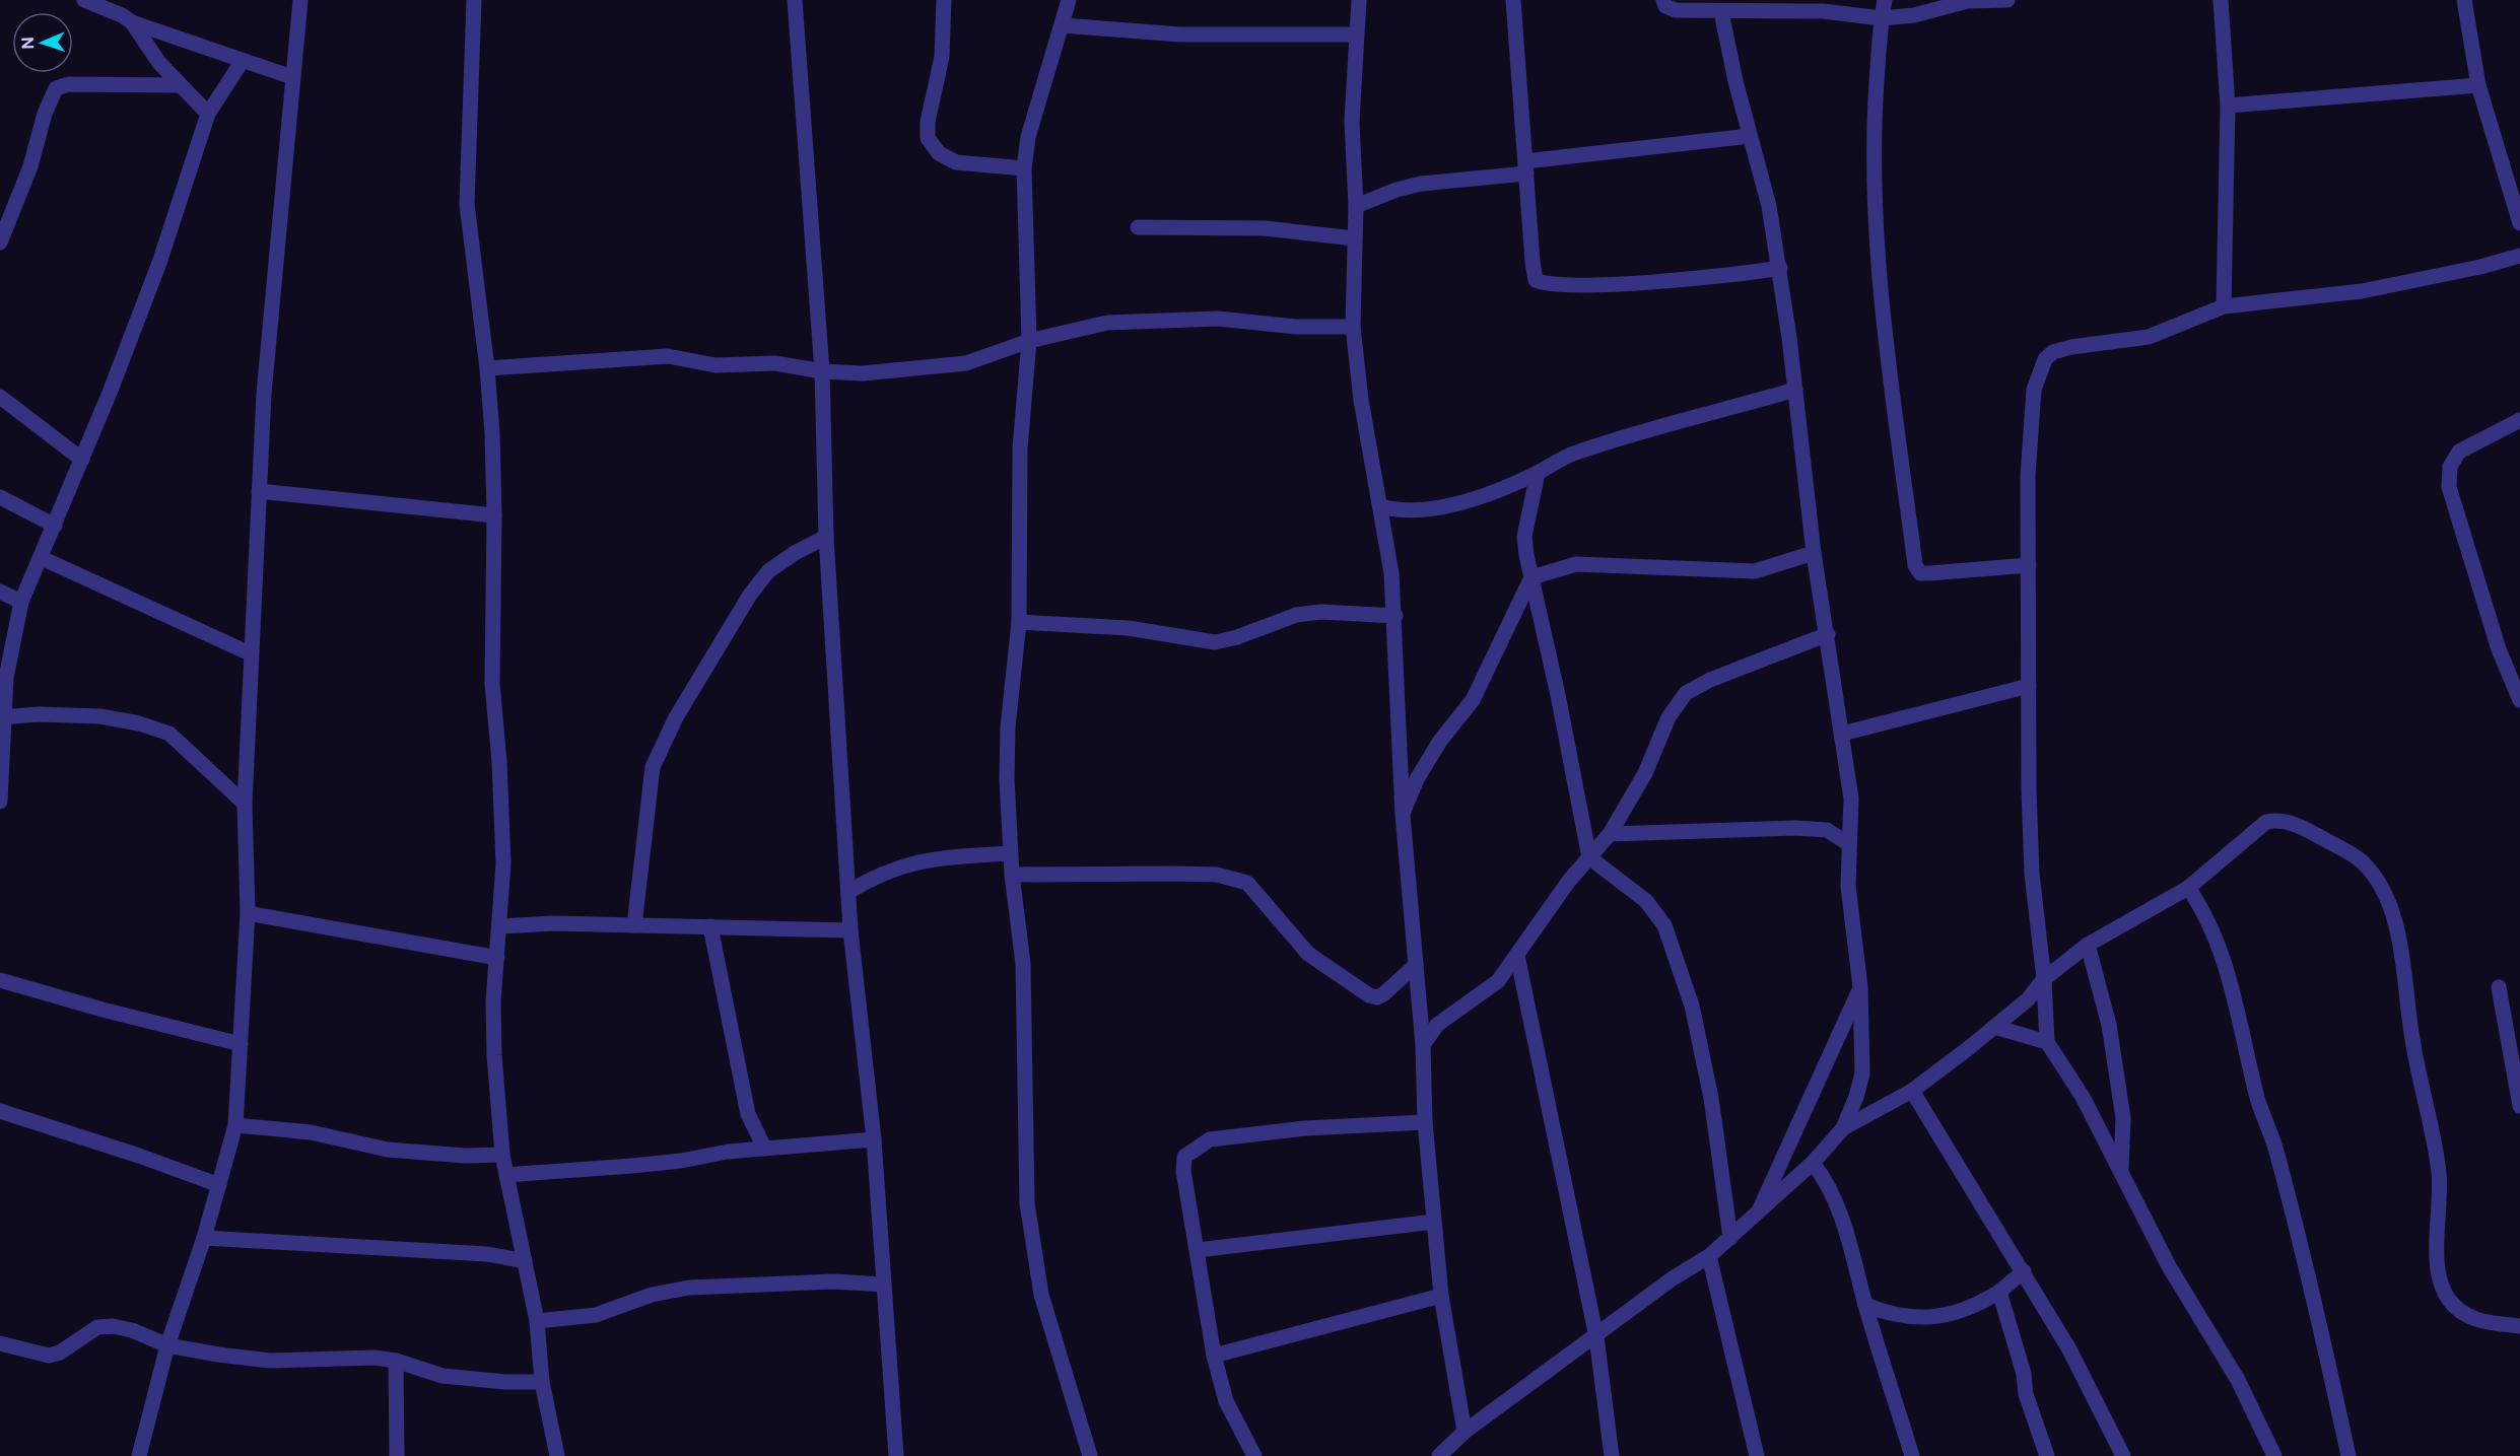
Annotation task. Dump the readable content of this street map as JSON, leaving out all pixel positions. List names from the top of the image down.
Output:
{
  "north": "left"
}
